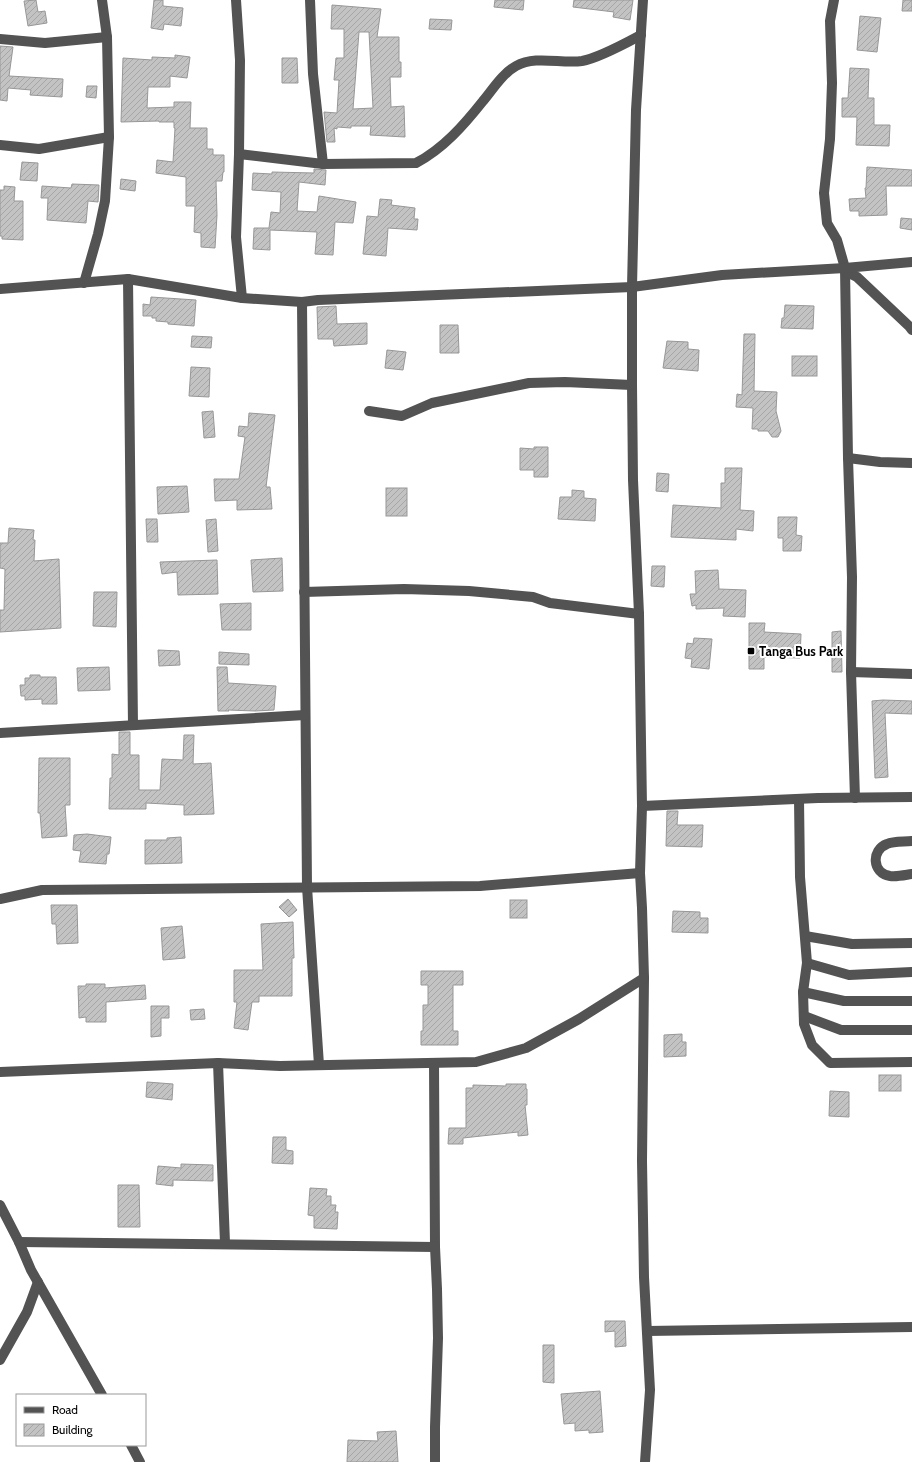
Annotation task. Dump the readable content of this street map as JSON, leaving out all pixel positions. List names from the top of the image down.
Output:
{
  "places": {
    "transit": ["Tanga Bus Park"]
  },
  "legend": ["Road", "Building"]
}
